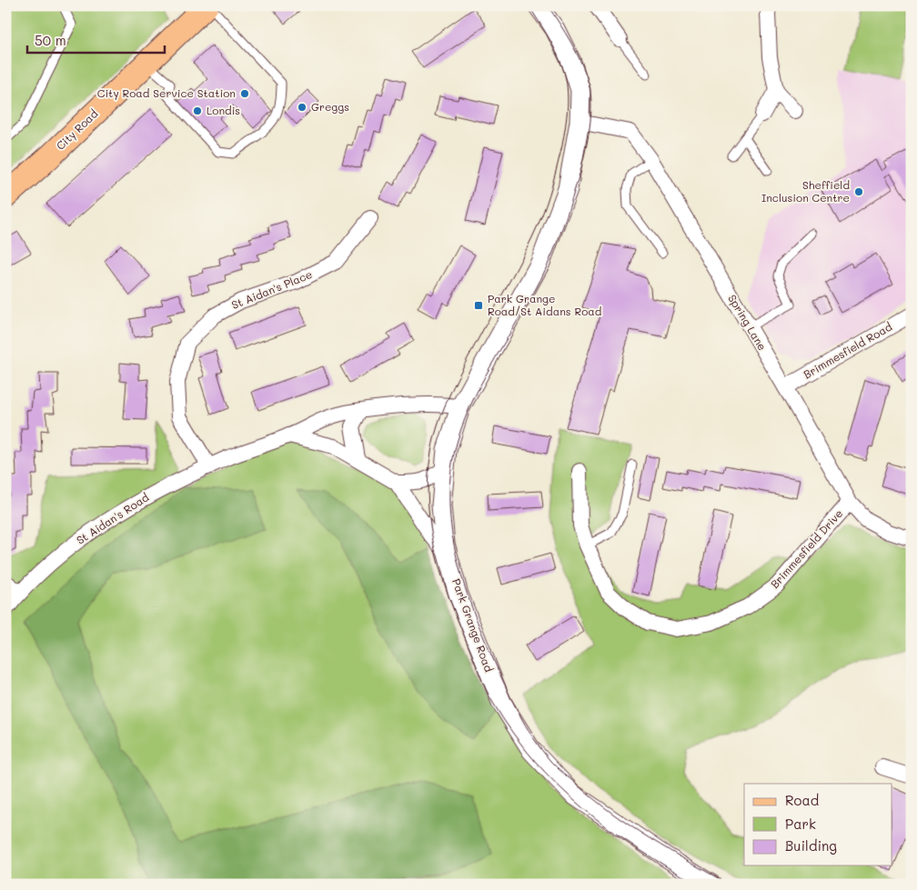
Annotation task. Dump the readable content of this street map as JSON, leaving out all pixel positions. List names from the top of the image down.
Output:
{
  "streets": {
    "main road": ["City Road"],
    "street": [
      "St Aidan's Place",
      "Spring Lane",
      "Brimmesfield Road",
      "St Aidan's Road",
      "Brimmesfield Drive",
      "Park Grange Road"
    ]
  },
  "crossings": [
    ["St Aidan's Place", "St Aidan's Road"],
    ["Spring Lane", "Brimmesfield Road"],
    ["Spring Lane", "Brimmesfield Drive"],
    ["Spring Lane", "Park Grange Road"],
    ["St Aidan's Road", "Park Grange Road"]
  ],
  "places": {
    "other": [
      "City Road Service Station",
      "Greggs",
      "Londis",
      "Sheffield Inclusion Centre"
    ],
    "transit": ["Park Grange Road/St Aidans Road"]
  },
  "legend": ["Road", "Park", "Building"],
  "scale_bar": "50 m"
}
